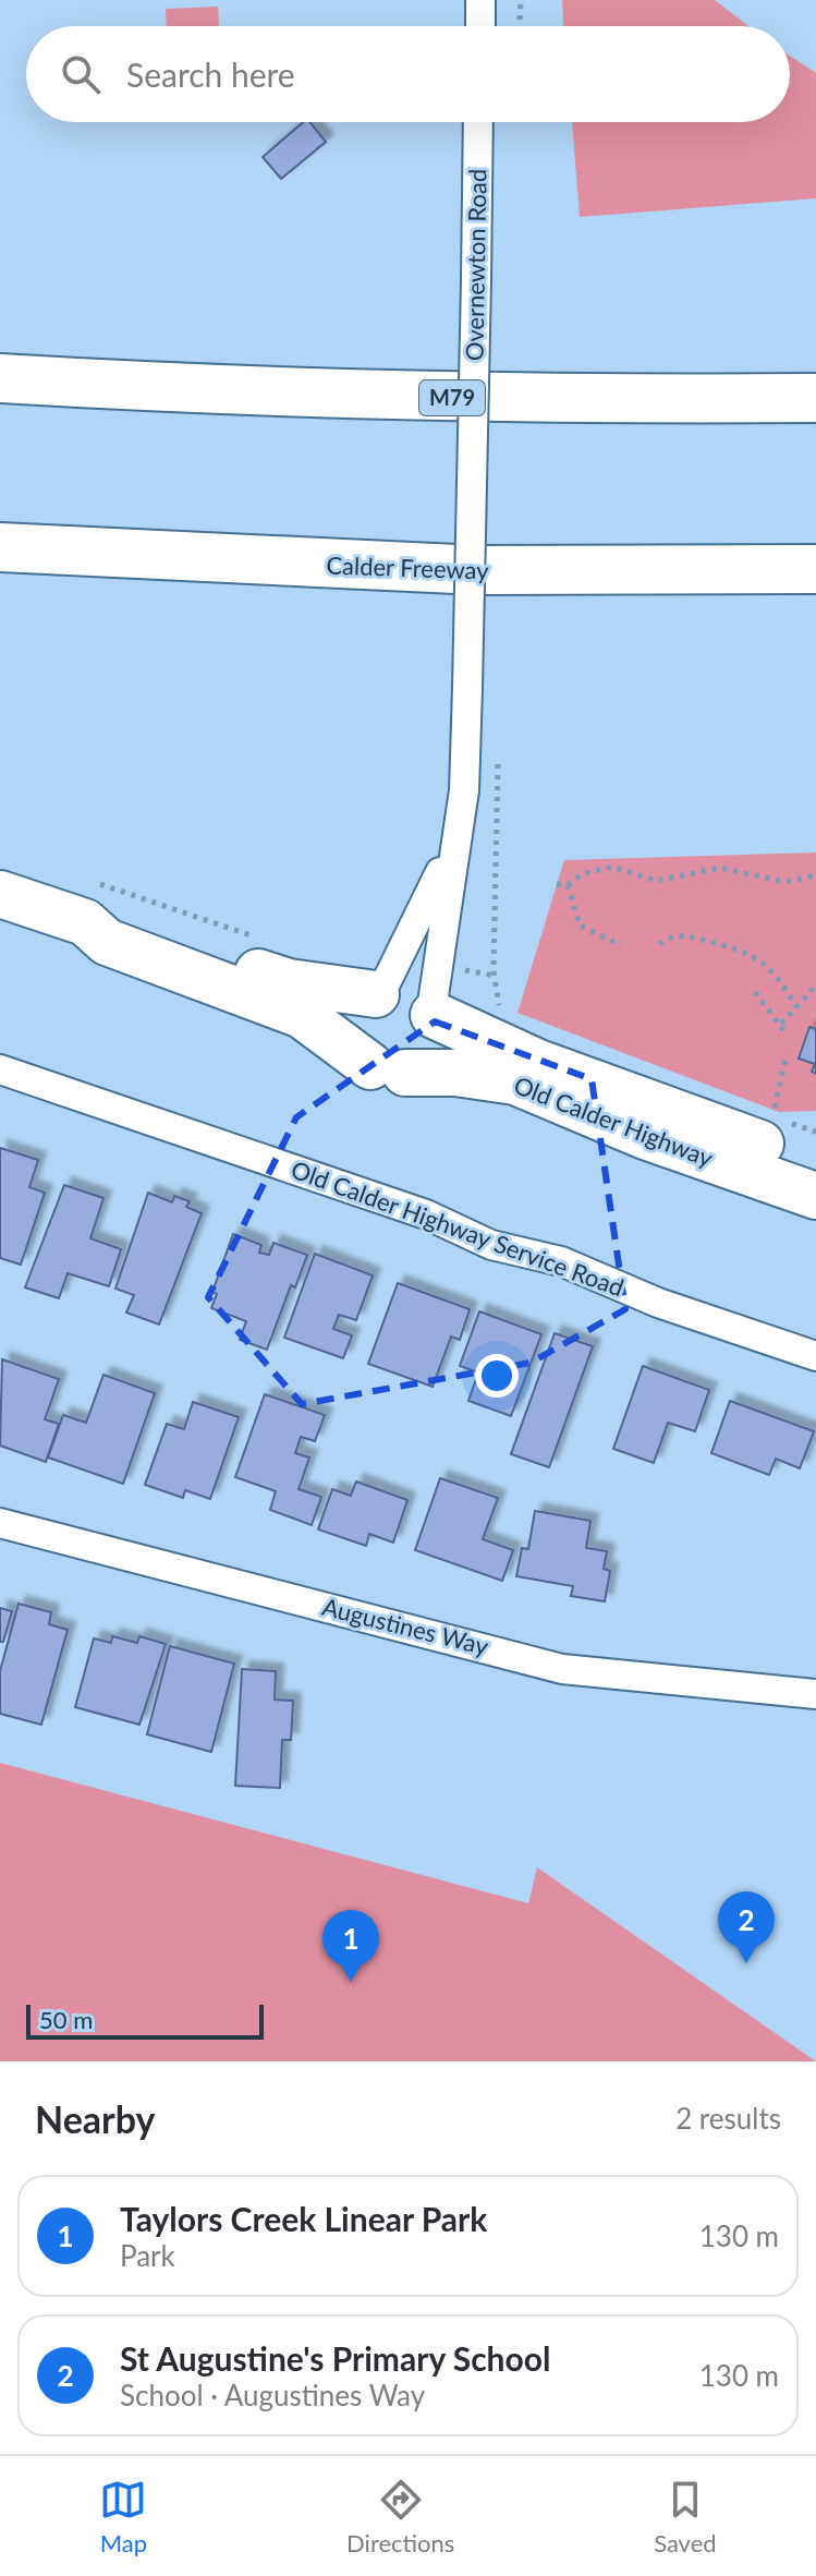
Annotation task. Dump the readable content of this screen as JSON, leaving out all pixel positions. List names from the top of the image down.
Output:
{
  "streets": {
    "highway": ["M79", "Calder Freeway"],
    "main road": ["Old Calder Highway"],
    "street": ["Overnewton Road", "Old Calder Highway Service Road", "Augustines Way"]
  },
  "crossings": [
    ["Overnewton Road", "Old Calder Highway"]
  ],
  "scale_bar": "50 m",
  "page": {
    "search": "Search here",
    "pins": ["2", "1"],
    "scale": "50 m",
    "heading": ["Nearby", "2 results"],
    "list": [
      {
        "mark": "1",
        "name": "Taylors Creek Linear Park",
        "note": "Park",
        "value": "130 m"
      },
      {
        "mark": "2",
        "name": "St Augustine's Primary School",
        "note": "School · Augustines Way",
        "value": "130 m"
      }
    ],
    "nav": ["Map", "Directions", "Saved"]
  }
}
